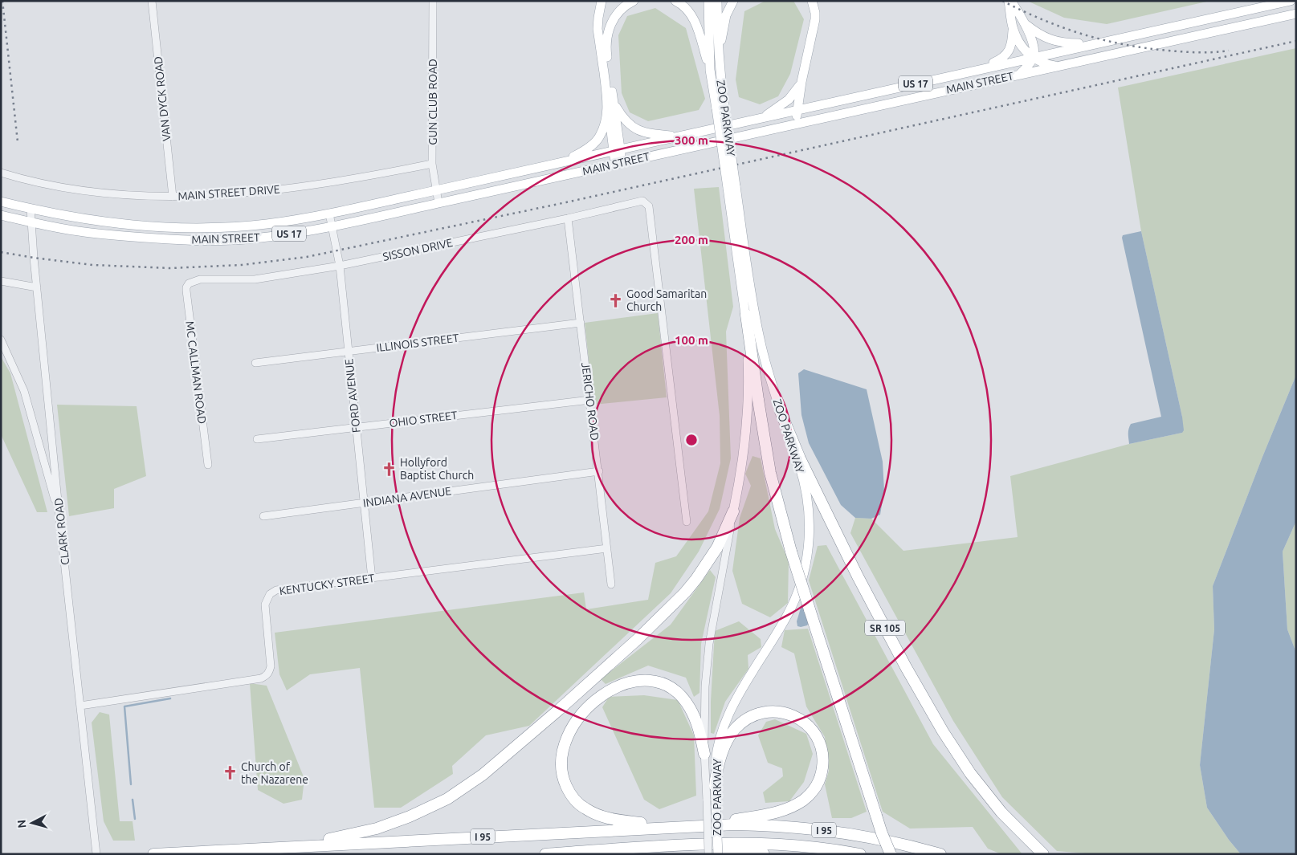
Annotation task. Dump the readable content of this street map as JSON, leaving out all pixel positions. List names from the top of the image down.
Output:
{
  "streets": {
    "highway": ["SR 105", "I 95"],
    "main road": ["MAIN STREET", "US 17", "ZOO PARKWAY"],
    "street": [
      "VAN DYCK ROAD",
      "GUN CLUB ROAD",
      "MAIN STREET DRIVE",
      "SISSON DRIVE",
      "ILLINOIS STREET",
      "MC CALLMAN ROAD",
      "FORD AVENUE",
      "JERICHO ROAD",
      "OHIO STREET",
      "INDIANA AVENUE",
      "CLARK ROAD",
      "KENTUCKY STREET"
    ]
  },
  "crossings": [
    ["MAIN STREET", "GUN CLUB ROAD"],
    ["MAIN STREET", "FORD AVENUE"],
    ["MAIN STREET", "CLARK ROAD"],
    ["VAN DYCK ROAD", "MAIN STREET DRIVE"],
    ["GUN CLUB ROAD", "MAIN STREET DRIVE"],
    ["ZOO PARKWAY", "SR 105"],
    ["SISSON DRIVE", "MC CALLMAN ROAD"],
    ["SISSON DRIVE", "FORD AVENUE"],
    ["SISSON DRIVE", "JERICHO ROAD"],
    ["ILLINOIS STREET", "FORD AVENUE"],
    ["ILLINOIS STREET", "JERICHO ROAD"],
    ["FORD AVENUE", "OHIO STREET"],
    ["FORD AVENUE", "INDIANA AVENUE"],
    ["FORD AVENUE", "KENTUCKY STREET"],
    ["JERICHO ROAD", "OHIO STREET"],
    ["JERICHO ROAD", "INDIANA AVENUE"],
    ["JERICHO ROAD", "KENTUCKY STREET"],
    ["CLARK ROAD", "KENTUCKY STREET"]
  ],
  "places": {
    "church": ["Good Samaritan Church", "Hollyford Baptist Church", "Church of the Nazarene"]
  },
  "north": "left",
  "rings": ["300 m", "200 m", "100 m"]
}
